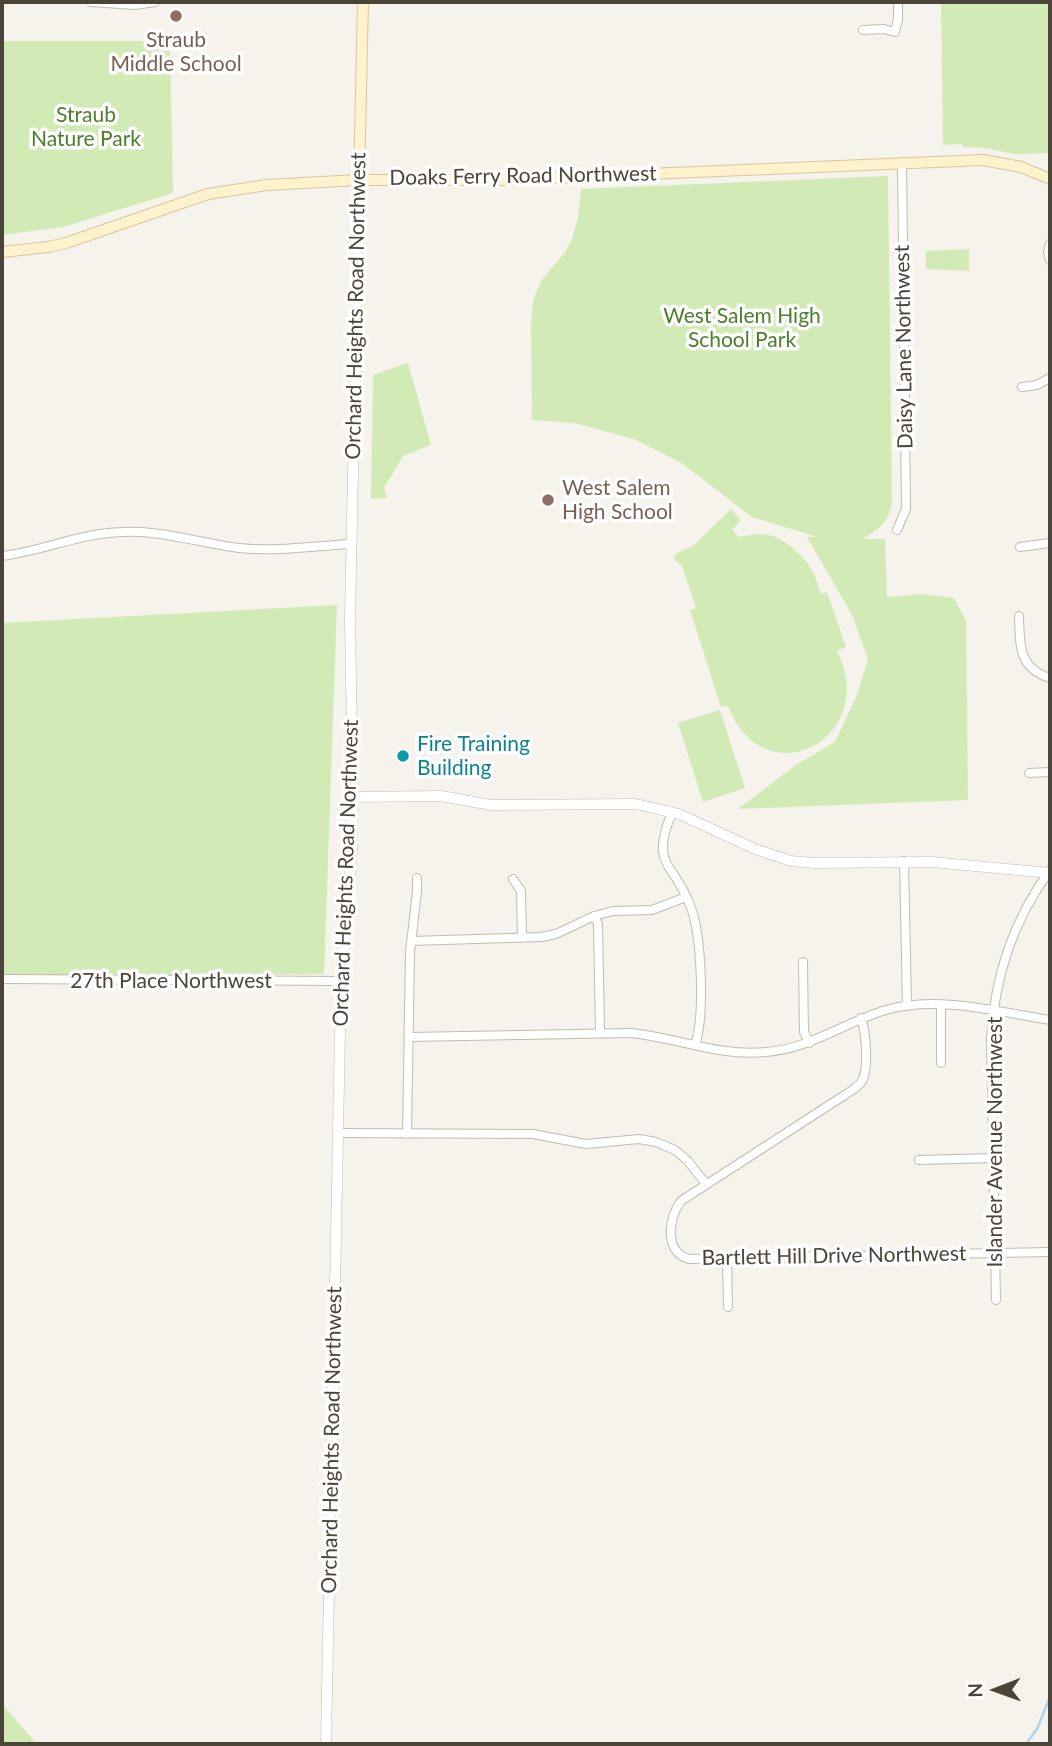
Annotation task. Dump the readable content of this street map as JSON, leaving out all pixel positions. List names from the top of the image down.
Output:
{
  "streets": {
    "main road": ["Doaks Ferry Road Northwest", "Orchard Heights Road Northwest"],
    "street": [
      "Daisy Lane Northwest",
      "27th Place Northwest",
      "Islander Avenue Northwest",
      "Bartlett Hill Drive Northwest"
    ]
  },
  "crossings": [
    ["Doaks Ferry Road Northwest", "Orchard Heights Road Northwest"],
    ["Doaks Ferry Road Northwest", "Daisy Lane Northwest"],
    ["Orchard Heights Road Northwest", "27th Place Northwest"],
    ["Islander Avenue Northwest", "Bartlett Hill Drive Northwest"]
  ],
  "parks": ["Straub Nature Park", "West Salem High School Park"],
  "places": ["Straub Middle School", "West Salem High School", "Fire Training Building"],
  "north": "left"
}
